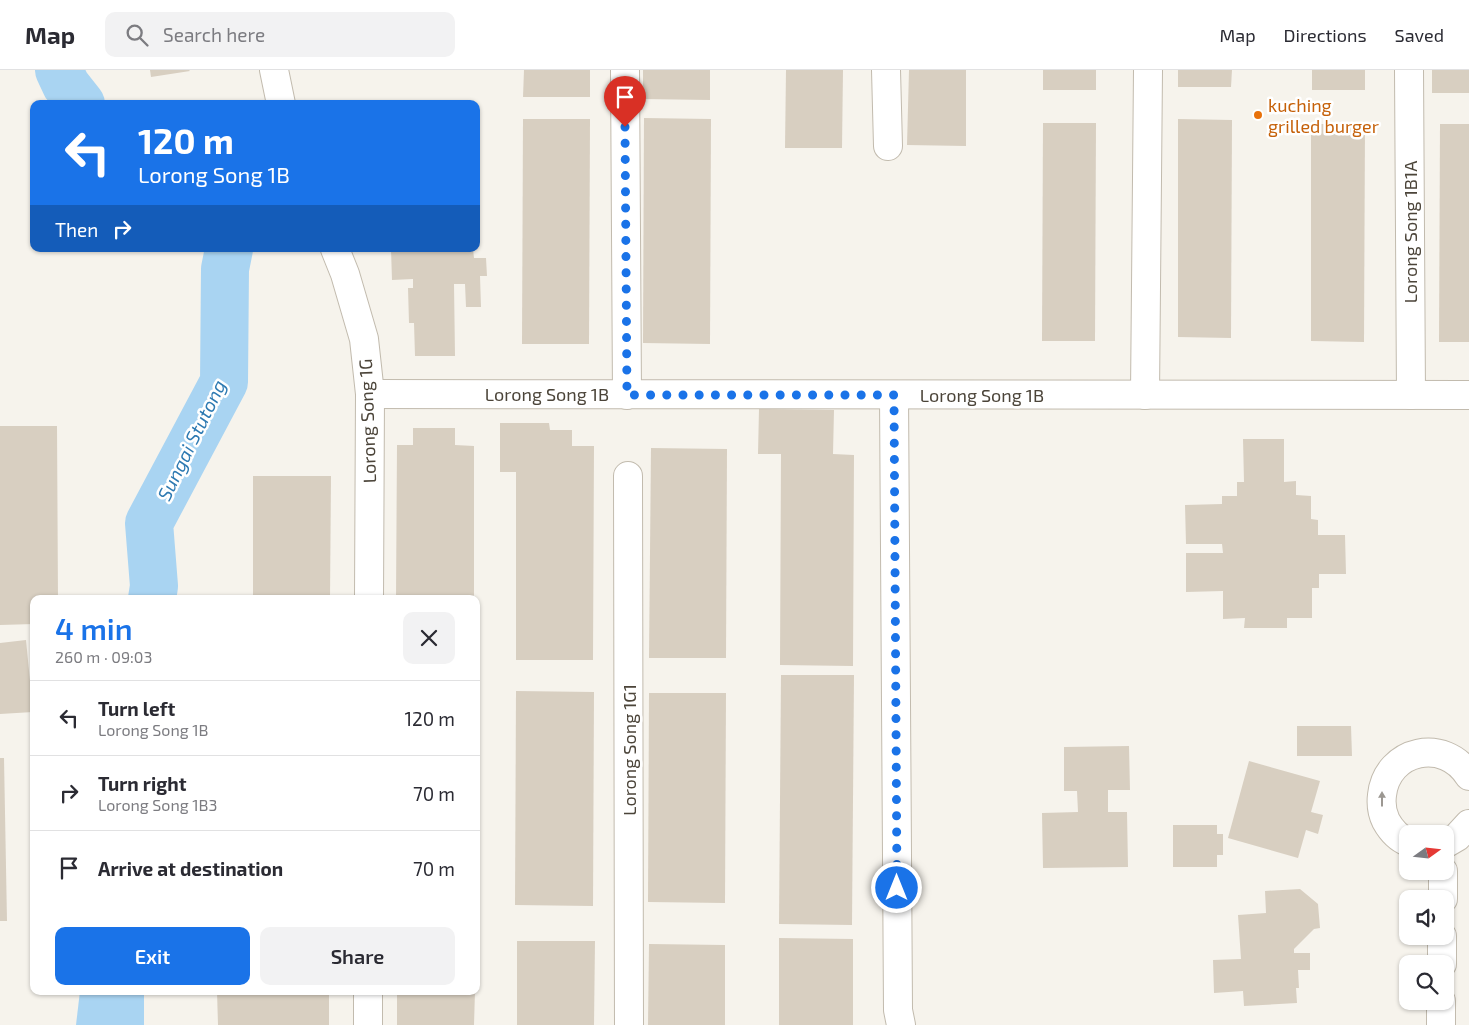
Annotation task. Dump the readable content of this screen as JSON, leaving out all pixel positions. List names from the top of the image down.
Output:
{
  "streets": {
    "street": [
      "Lorong Song 1B1A",
      "Lorong Song 1B",
      "Lorong Song 1G",
      "Lorong Song 1G1"
    ]
  },
  "crossings": [
    ["Lorong Song 1B1A", "Lorong Song 1B"],
    ["Lorong Song 1B", "Lorong Song 1G"]
  ],
  "water": ["Sungai Stutong"],
  "places": ["kuching grilled burger"],
  "north": "right",
  "page": {
    "header": "Map",
    "search": "Search here",
    "nav": ["Map", "Directions", "Saved"],
    "turn": ["120 m", "Lorong Song 1B"],
    "then": "Then",
    "heading": ["4 min", "260 m · 09:03"],
    "list": [
      {
        "name": "Turn left",
        "note": "Lorong Song 1B",
        "value": "120 m"
      },
      {
        "name": "Turn right",
        "note": "Lorong Song 1B3",
        "value": "70 m"
      },
      {
        "name": "Arrive at destination",
        "value": "70 m"
      }
    ],
    "buttons": ["Exit", "Share"]
  }
}
